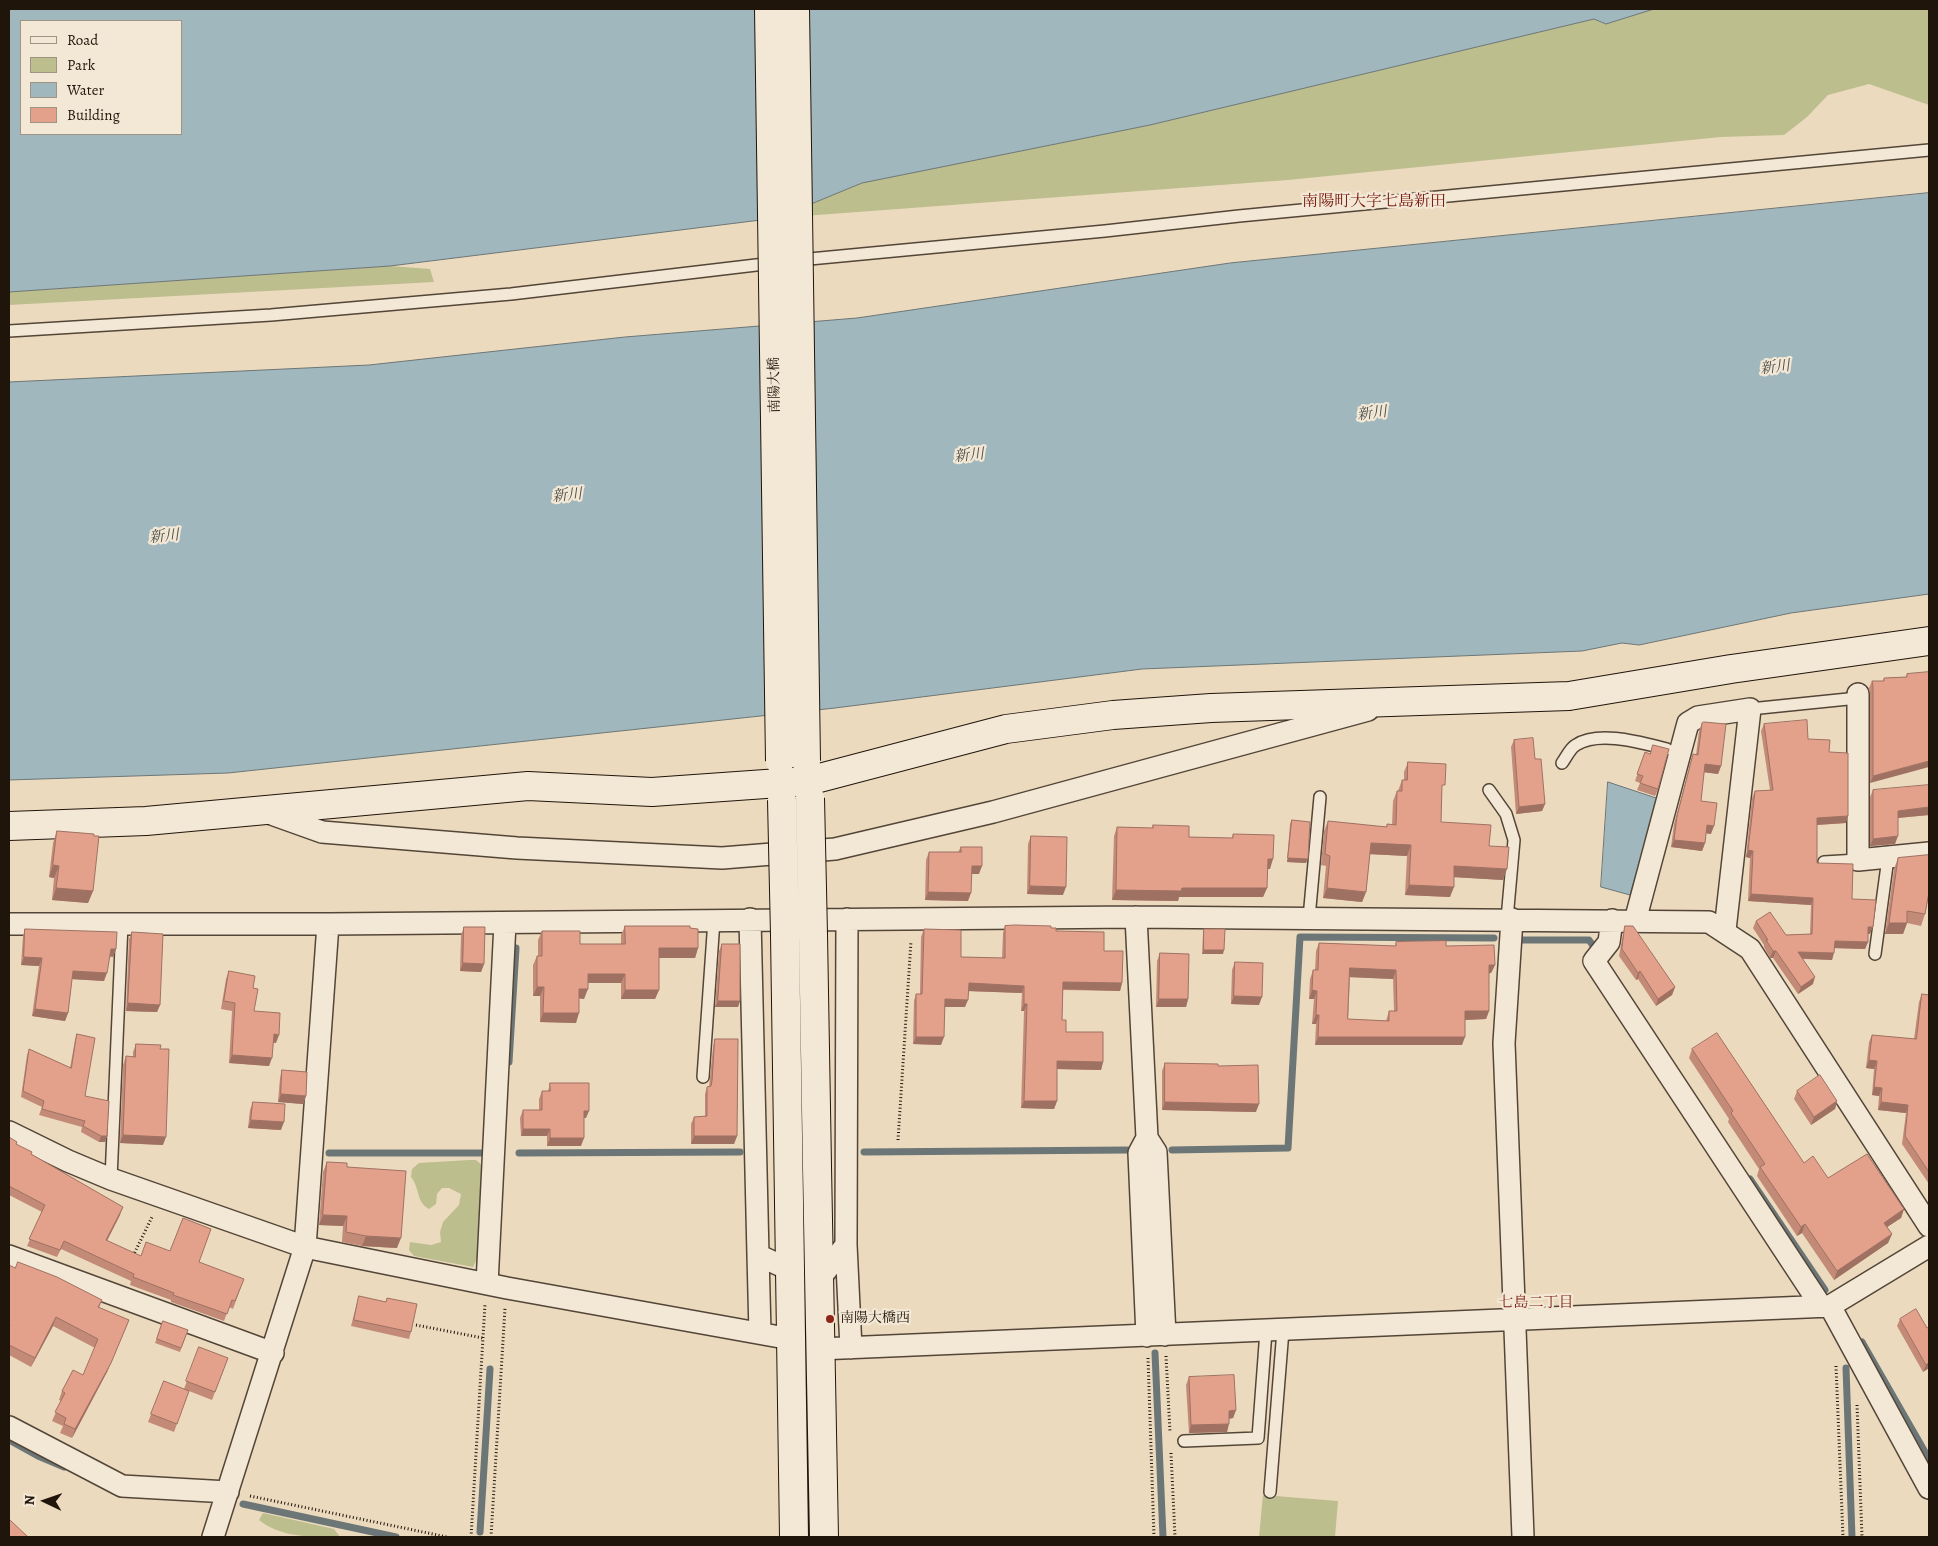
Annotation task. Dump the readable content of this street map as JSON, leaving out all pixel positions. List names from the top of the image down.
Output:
{
  "streets": {
    "street": ["南陽大橋"]
  },
  "districts": ["南陽町大字七島新田", "七島二丁目"],
  "water": ["新川"],
  "places": ["南陽大橋西"],
  "legend": [
    "Road",
    "Park",
    "Water",
    "Building"
  ],
  "north": "left"
}
